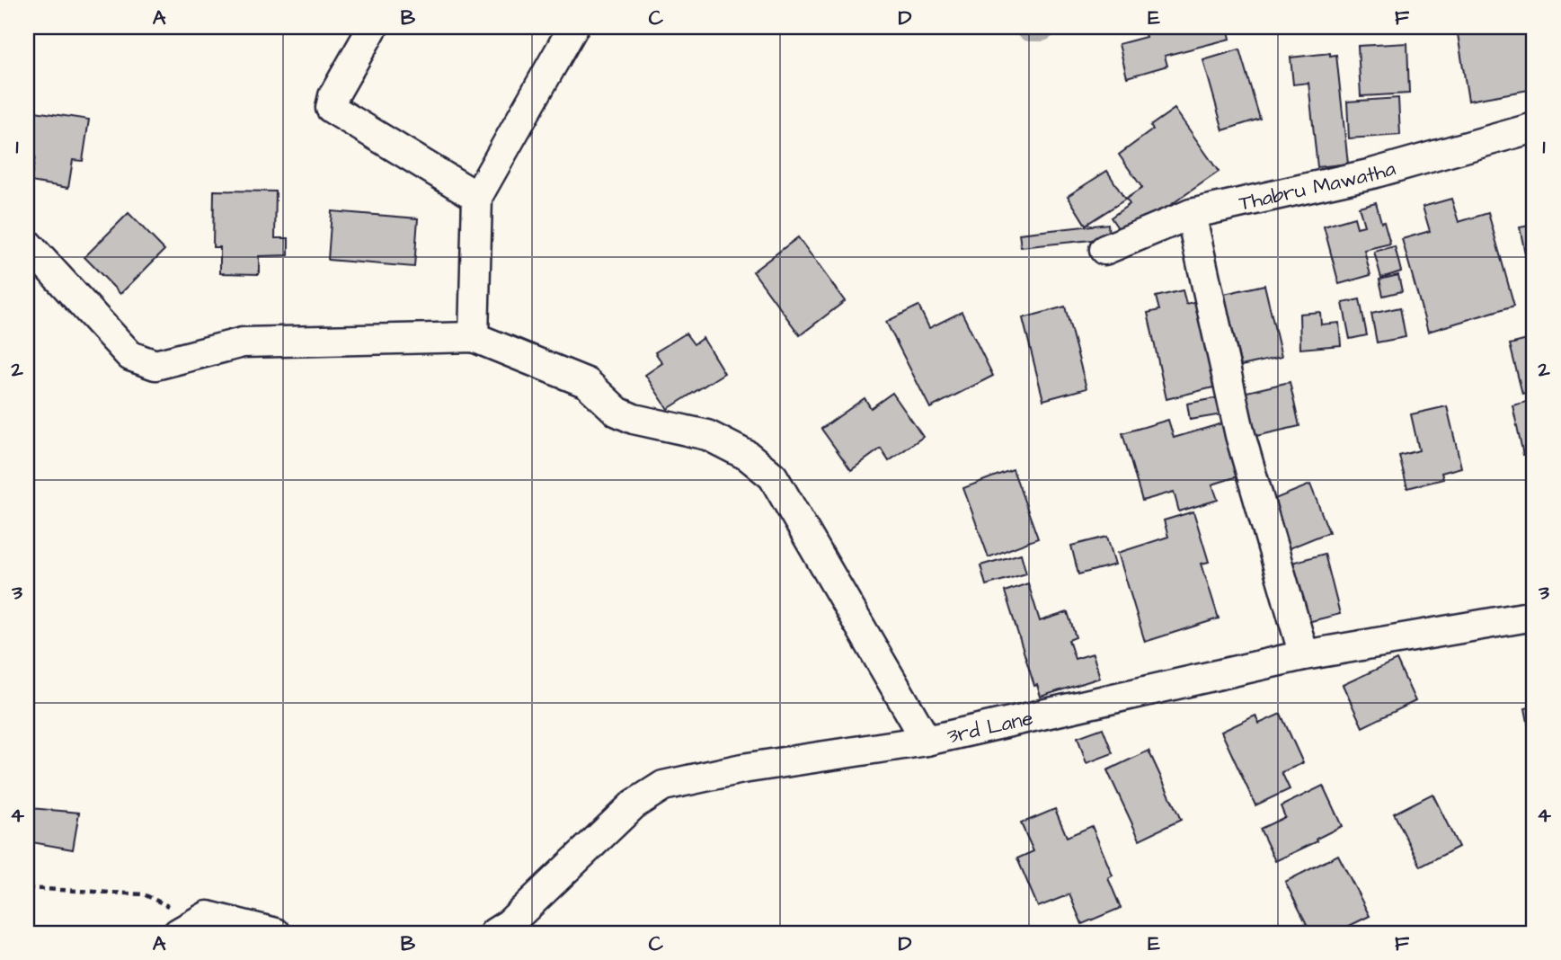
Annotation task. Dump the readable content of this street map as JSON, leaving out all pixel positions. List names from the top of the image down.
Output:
{
  "streets": {
    "street": ["Thabru Mawatha", "3rd Lane"]
  },
  "grid": {
    "columns": [
      "A",
      "B",
      "C",
      "D",
      "E",
      "F"
    ],
    "rows": [
      "1",
      "2",
      "3",
      "4"
    ]
  }
}
